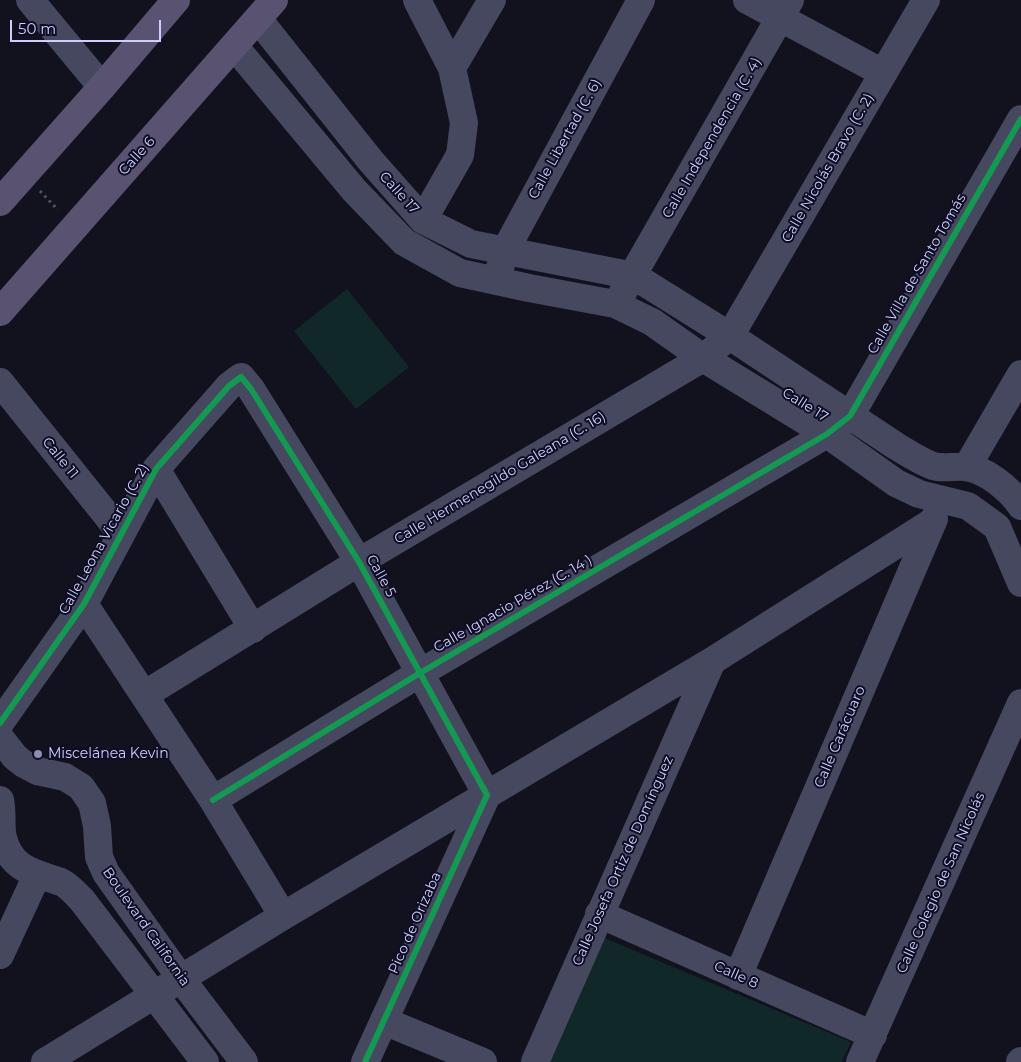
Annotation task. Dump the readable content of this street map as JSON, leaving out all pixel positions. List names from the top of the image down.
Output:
{
  "streets": {
    "main road": ["Calle 6"],
    "street": [
      "Calle Independencia (C. 4)",
      "Calle Libertad (C. 6)",
      "Calle Nicolás Bravo (C. 2)",
      "Calle 17",
      "Calle Villa de Santo Tomás",
      "Calle 11",
      "Calle Hermenegildo Galeana (C. 16)",
      "Calle Leona Vicario (C. 2)",
      "Calle 5",
      "Calle Ignacio Pérez (C. 14 )",
      "Calle Carácuaro",
      "Calle Josefa Ortiz de Domínguez",
      "Calle Colegio de San Nicolás",
      "Pico de Orizaba",
      "Boulevard California",
      "Calle 8"
    ]
  },
  "crossings": [
    ["Calle Independencia (C. 4)", "Calle 17"],
    ["Calle Libertad (C. 6)", "Calle 17"],
    ["Calle 6", "Calle 17"],
    ["Calle Nicolás Bravo (C. 2)", "Calle 17"],
    ["Calle Nicolás Bravo (C. 2)", "Calle Hermenegildo Galeana (C. 16)"],
    ["Calle 17", "Calle Villa de Santo Tomás"],
    ["Calle 17", "Calle Hermenegildo Galeana (C. 16)"],
    ["Calle 17", "Calle Ignacio Pérez (C. 14 )"],
    ["Calle 17", "Calle Carácuaro"],
    ["Calle Villa de Santo Tomás", "Calle Ignacio Pérez (C. 14 )"],
    ["Calle 11", "Calle Leona Vicario (C. 2)"],
    ["Calle Hermenegildo Galeana (C. 16)", "Calle 5"],
    ["Calle Leona Vicario (C. 2)", "Calle 5"],
    ["Calle 5", "Calle Ignacio Pérez (C. 14 )"],
    ["Calle 5", "Pico de Orizaba"],
    ["Calle Carácuaro", "Calle 8"],
    ["Calle Josefa Ortiz de Domínguez", "Calle 8"],
    ["Calle Colegio de San Nicolás", "Calle 8"]
  ],
  "places": ["Miscelánea Kevin"],
  "scale_bar": "50 m"
}
